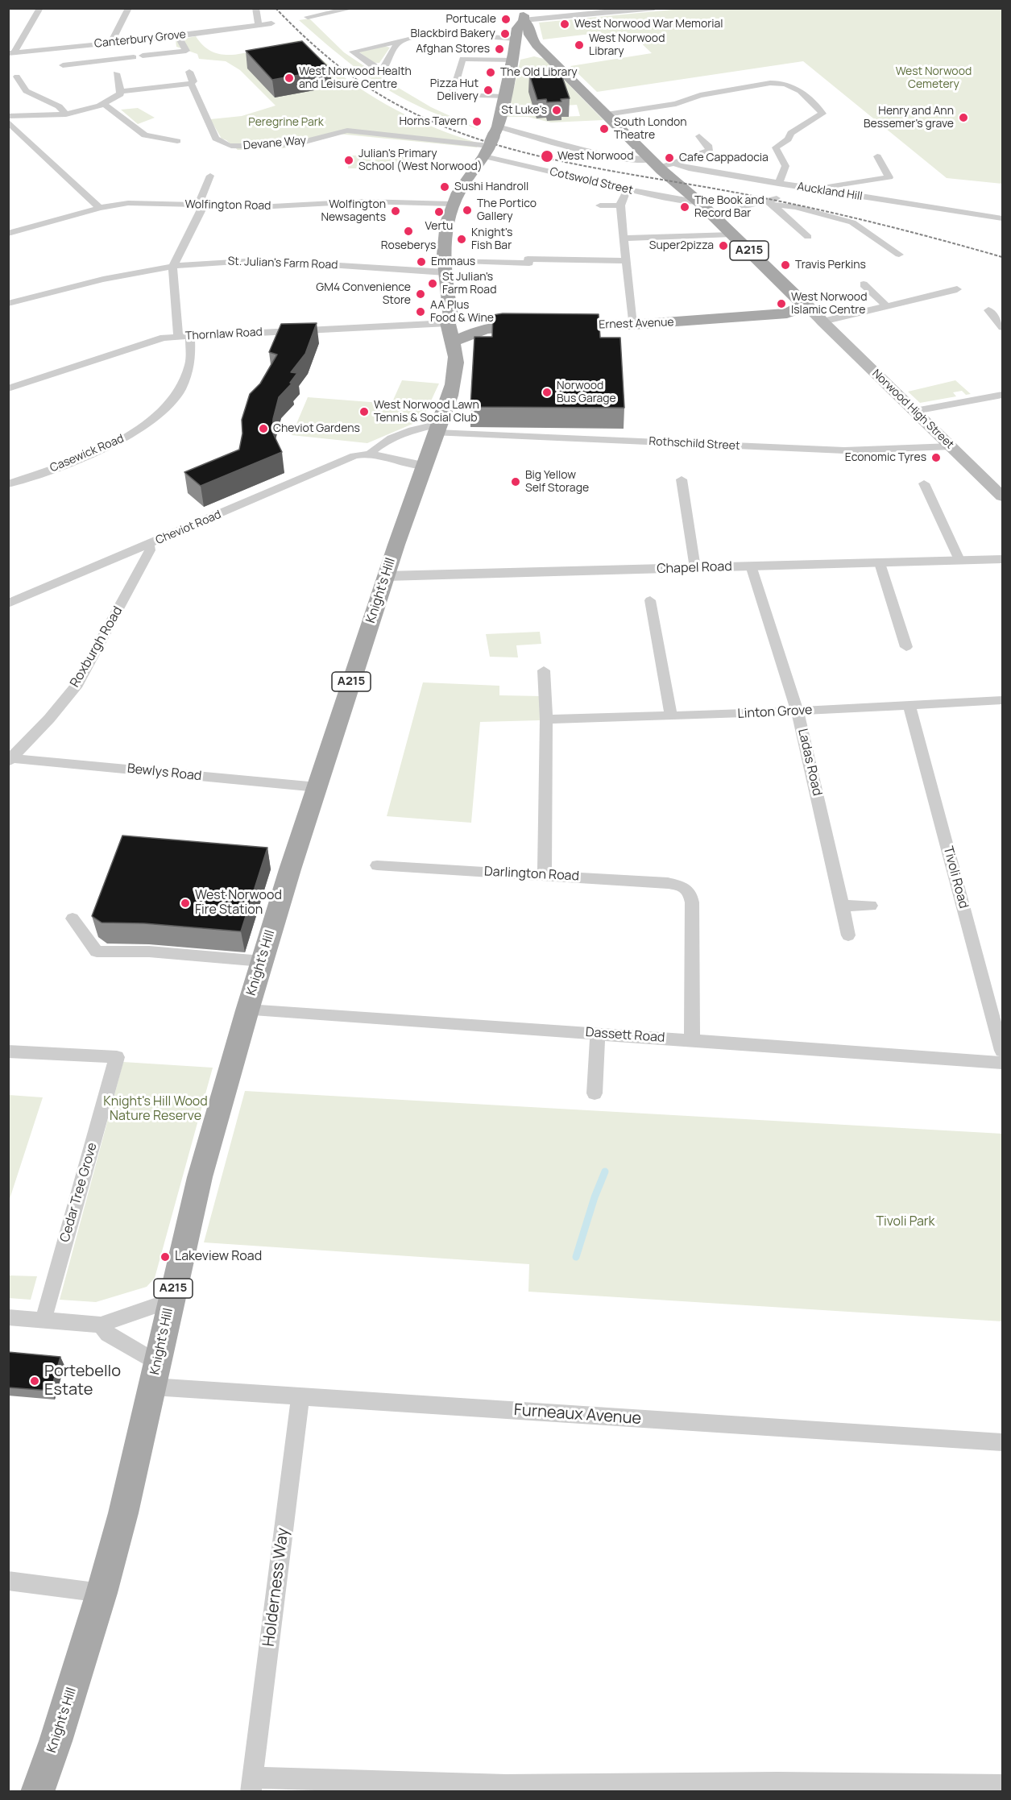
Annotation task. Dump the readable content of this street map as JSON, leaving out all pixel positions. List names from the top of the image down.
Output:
{
  "streets": {
    "main road": [
      "A215",
      "Ernest Avenue",
      "Norwood High Street",
      "Knight's Hill"
    ],
    "street": [
      "Canterbury Grove",
      "Devane Way",
      "Cotswold Street",
      "Auckland Hill",
      "Wolfington Road",
      "St. Julian's Farm Road",
      "Thornlaw Road",
      "Rothschild Street",
      "Casewick Road",
      "Cheviot Road",
      "Chapel Road",
      "Roxburgh Road",
      "Linton Grove",
      "Ladas Road",
      "Bewlys Road",
      "Darlington Road",
      "Tivoli Road",
      "Dassett Road",
      "Cedar Tree Grove",
      "Furneaux Avenue",
      "Holderness Way"
    ]
  },
  "crossings": [
    ["Devane Way", "Cotswold Street"],
    ["Devane Way", "Auckland Hill"],
    ["Devane Way", "Knight's Hill"],
    ["Cotswold Street", "Auckland Hill"],
    ["Cotswold Street", "A215"],
    ["Cotswold Street", "Knight's Hill"],
    ["Auckland Hill", "A215"],
    ["Auckland Hill", "Knight's Hill"],
    ["Wolfington Road", "Knight's Hill"],
    ["A215", "Norwood High Street"],
    ["A215", "Knight's Hill"],
    ["St. Julian's Farm Road", "Knight's Hill"],
    ["Ernest Avenue", "Thornlaw Road"],
    ["Ernest Avenue", "Norwood High Street"],
    ["Ernest Avenue", "Knight's Hill"],
    ["Thornlaw Road", "Casewick Road"],
    ["Thornlaw Road", "Knight's Hill"],
    ["Norwood High Street", "Rothschild Street"],
    ["Rothschild Street", "Cheviot Road"],
    ["Rothschild Street", "Knight's Hill"],
    ["Cheviot Road", "Knight's Hill"],
    ["Cheviot Road", "Roxburgh Road"],
    ["Chapel Road", "Knight's Hill"],
    ["Chapel Road", "Ladas Road"],
    ["Knight's Hill", "Bewlys Road"],
    ["Knight's Hill", "Dassett Road"],
    ["Knight's Hill", "Furneaux Avenue"],
    ["Roxburgh Road", "Bewlys Road"],
    ["Linton Grove", "Ladas Road"],
    ["Linton Grove", "Tivoli Road"],
    ["Darlington Road", "Dassett Road"],
    ["Furneaux Avenue", "Holderness Way"]
  ],
  "parks": [
    "West Norwood Cemetery",
    "Peregrine Park",
    "Knight's Hill Wood Nature Reserve",
    "Tivoli Park"
  ],
  "places": [
    "Portucale",
    "West Norwood War Memorial",
    "Blackbird Bakery",
    "West Norwood Library",
    "Afghan Stores",
    "The Old Library",
    "West Norwood Health and Leisure Centre",
    "Pizza Hut Delivery",
    "St Luke's",
    "Henry and Ann Bessemer's grave",
    "Horns Tavern",
    "South London Theatre",
    "West Norwood",
    "Cafe Cappadocia",
    "Julian's Primary School (West Norwood)",
    "Sushi Handroll",
    "The Book and Record Bar",
    "The Portico Gallery",
    "Wolfington Newsagents",
    "Vertu",
    "Roseberys",
    "Knight's Fish Bar",
    "Super2pizza",
    "Emmaus",
    "Travis Perkins",
    "St Julian's Farm Road",
    "GM4 Convenience Store",
    "West Norwood Islamic Centre",
    "AA Plus Food & Wine",
    "Norwood Bus Garage",
    "West Norwood Lawn Tennis & Social Club",
    "Cheviot Gardens",
    "Economic Tyres",
    "Big Yellow Self Storage",
    "West Norwood Fire Station",
    "Lakeview Road",
    "Portebello Estate"
  ]
}
